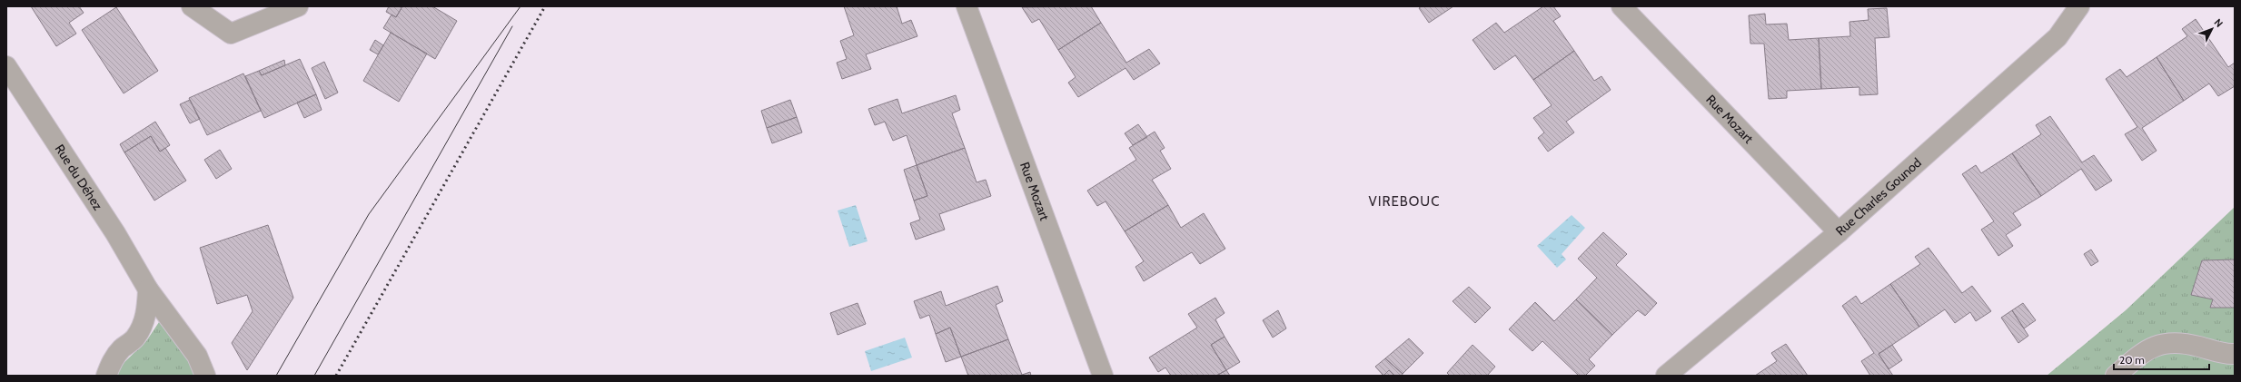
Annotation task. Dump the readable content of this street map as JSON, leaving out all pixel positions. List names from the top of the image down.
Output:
{
  "streets": {
    "street": ["Rue Mozart", "Rue du Déhez", "Rue Charles Gounod"]
  },
  "crossings": [
    ["Rue Mozart", "Rue Charles Gounod"]
  ],
  "districts": ["VIREBOUC"],
  "scale_bar": "20 m",
  "north": "top right"
}
